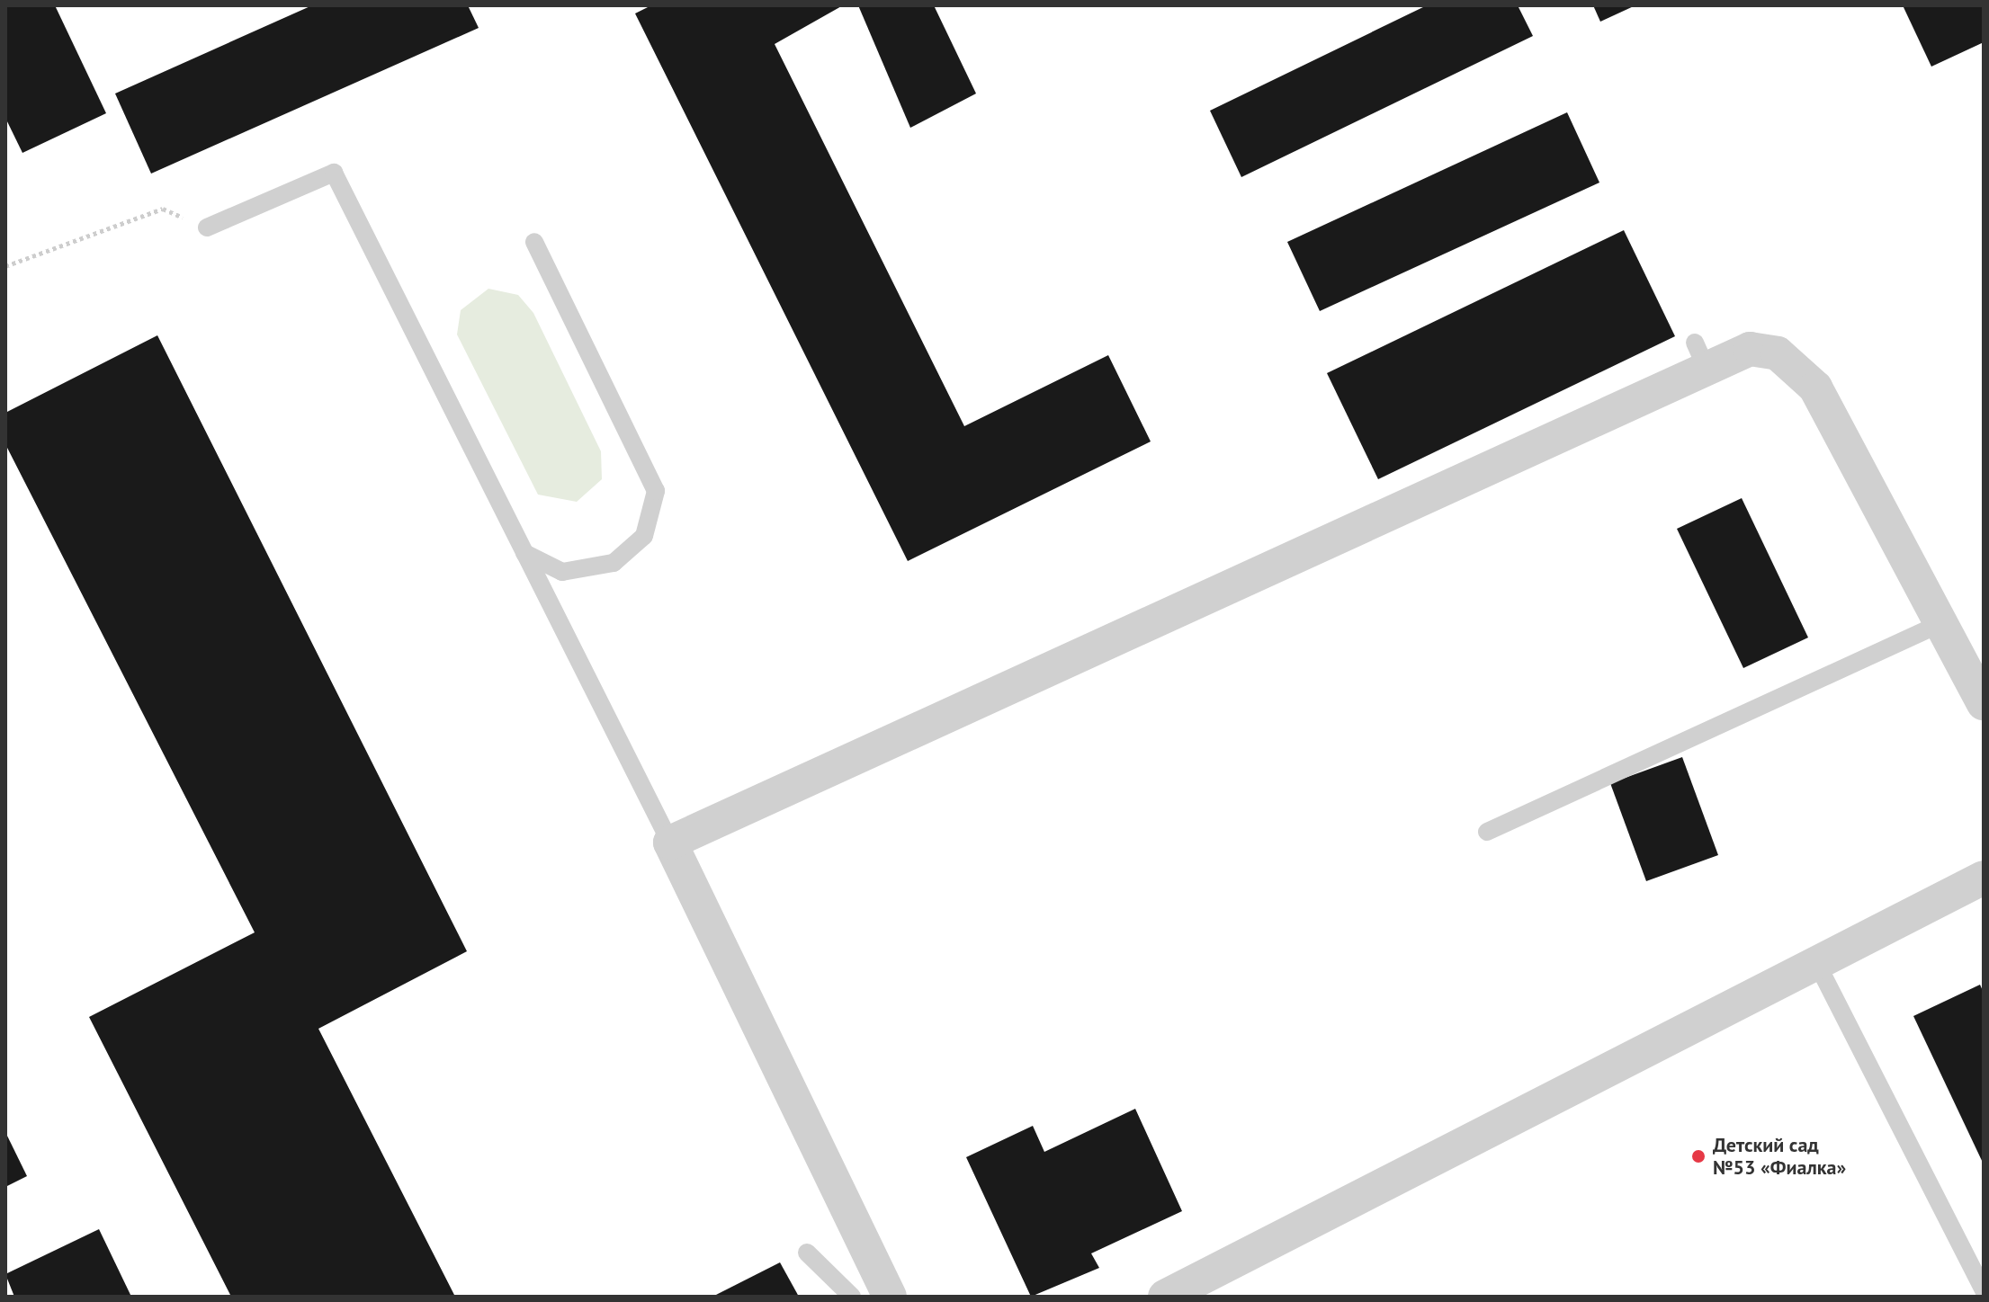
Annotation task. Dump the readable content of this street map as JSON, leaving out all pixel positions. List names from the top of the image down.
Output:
{
  "places": ["Детский сад №53 «Фиалка»"]
}
